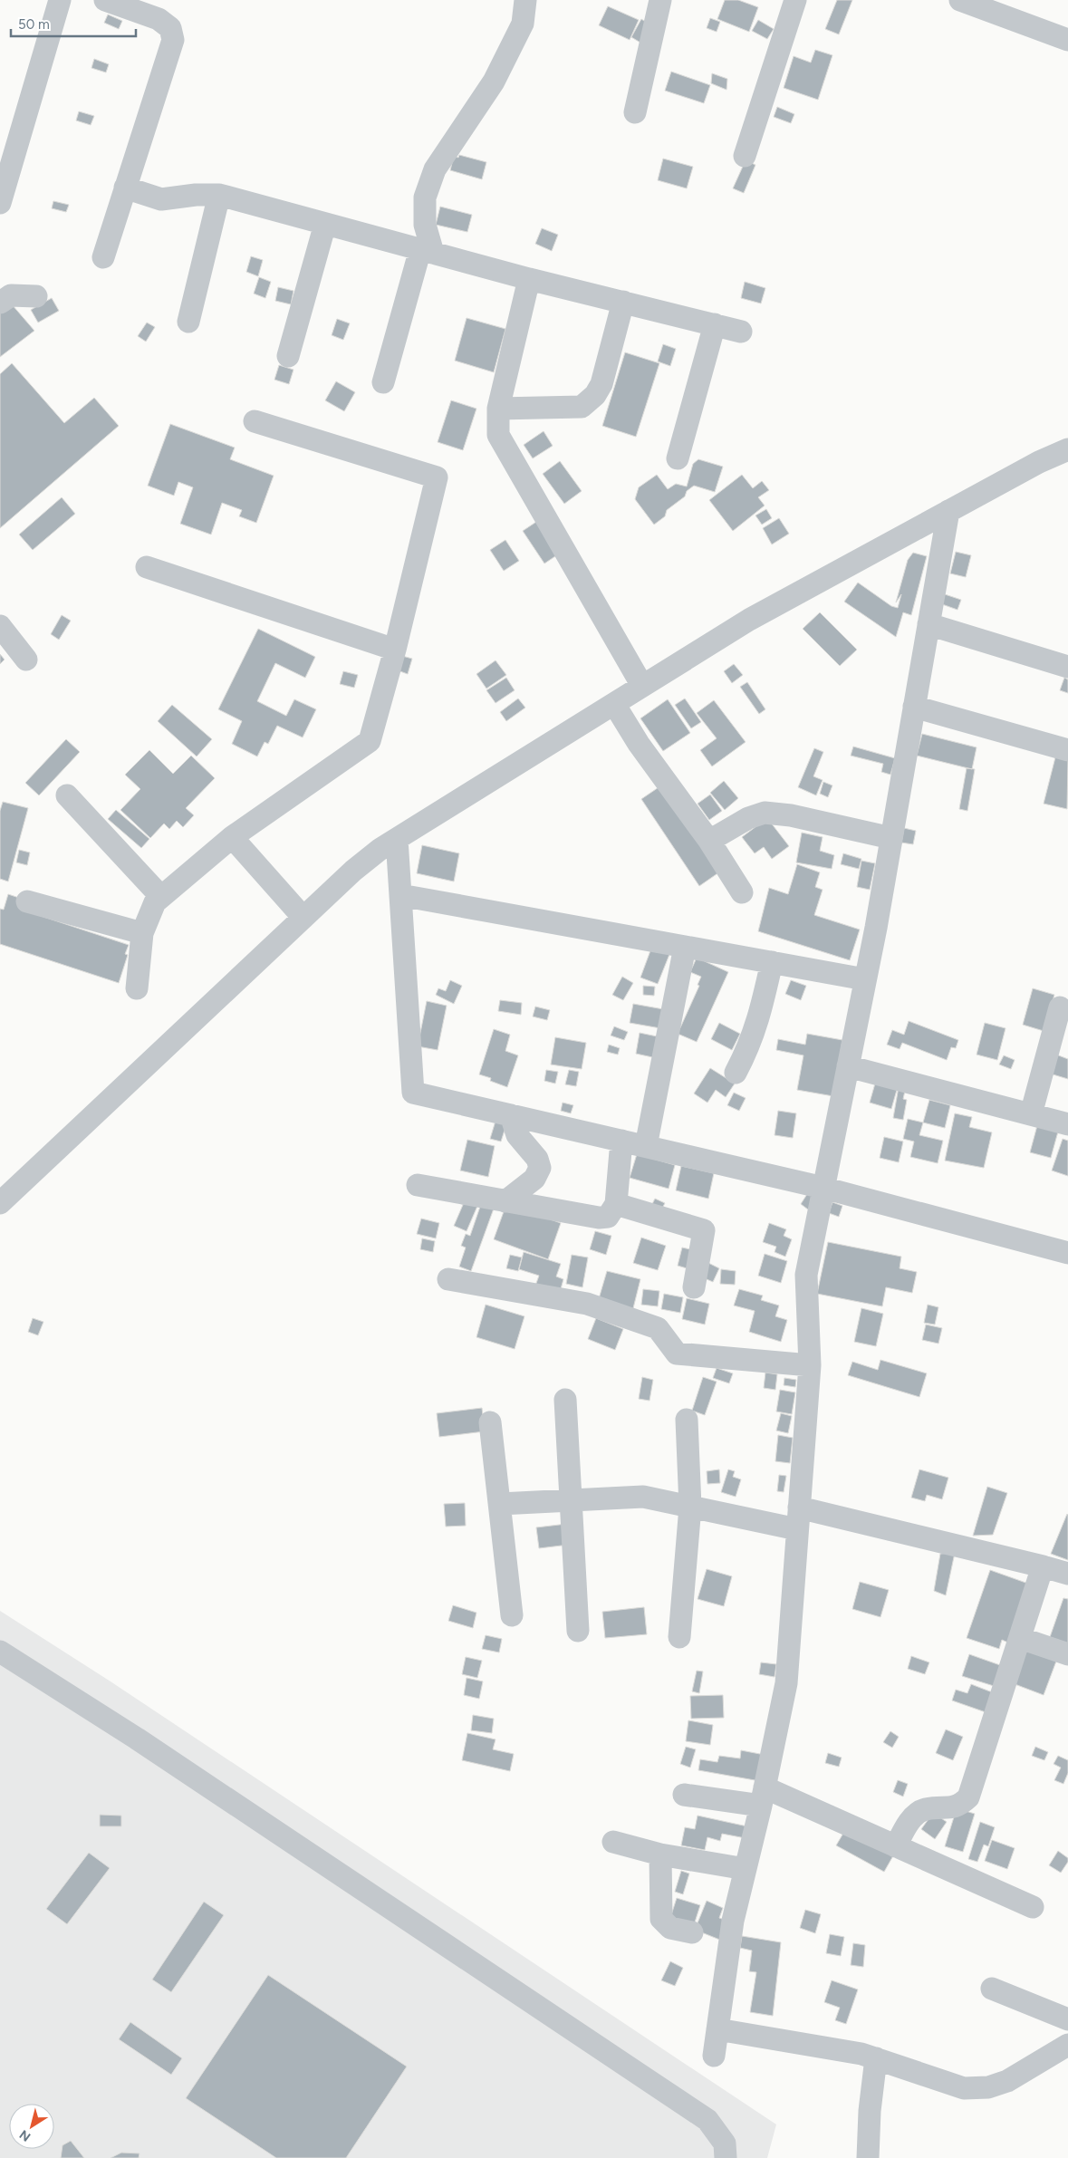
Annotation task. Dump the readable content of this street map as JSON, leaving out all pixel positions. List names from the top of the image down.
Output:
{
  "scale_bar": "50 m",
  "north": "bottom left"
}
